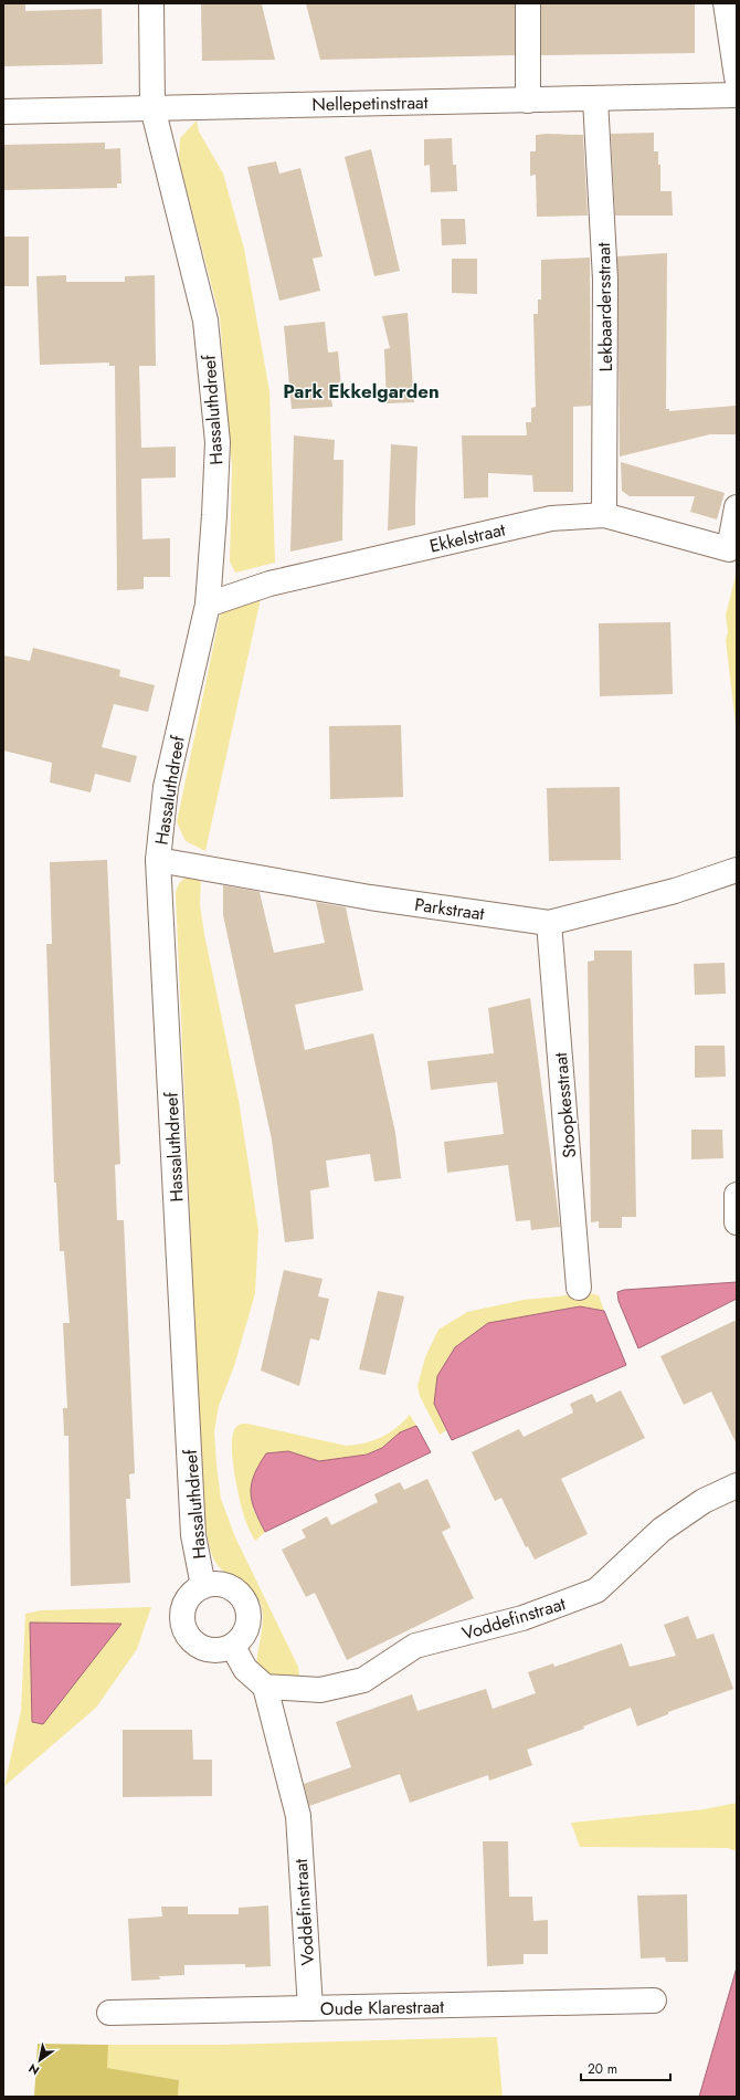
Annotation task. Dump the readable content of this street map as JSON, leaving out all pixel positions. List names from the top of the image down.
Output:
{
  "streets": {
    "street": [
      "Nellepetinstraat",
      "Lekbaardersstraat",
      "Hassaluthdreef",
      "Ekkelstraat",
      "Parkstraat",
      "Stoopkesstraat",
      "Voddefinstraat",
      "Oude Klarestraat"
    ]
  },
  "crossings": [
    ["Nellepetinstraat", "Lekbaardersstraat"],
    ["Nellepetinstraat", "Hassaluthdreef"],
    ["Lekbaardersstraat", "Ekkelstraat"],
    ["Hassaluthdreef", "Ekkelstraat"],
    ["Hassaluthdreef", "Parkstraat"],
    ["Parkstraat", "Stoopkesstraat"],
    ["Voddefinstraat", "Oude Klarestraat"]
  ],
  "districts": ["Park Ekkelgarden"],
  "scale_bar": "20 m",
  "north": "bottom left"
}
